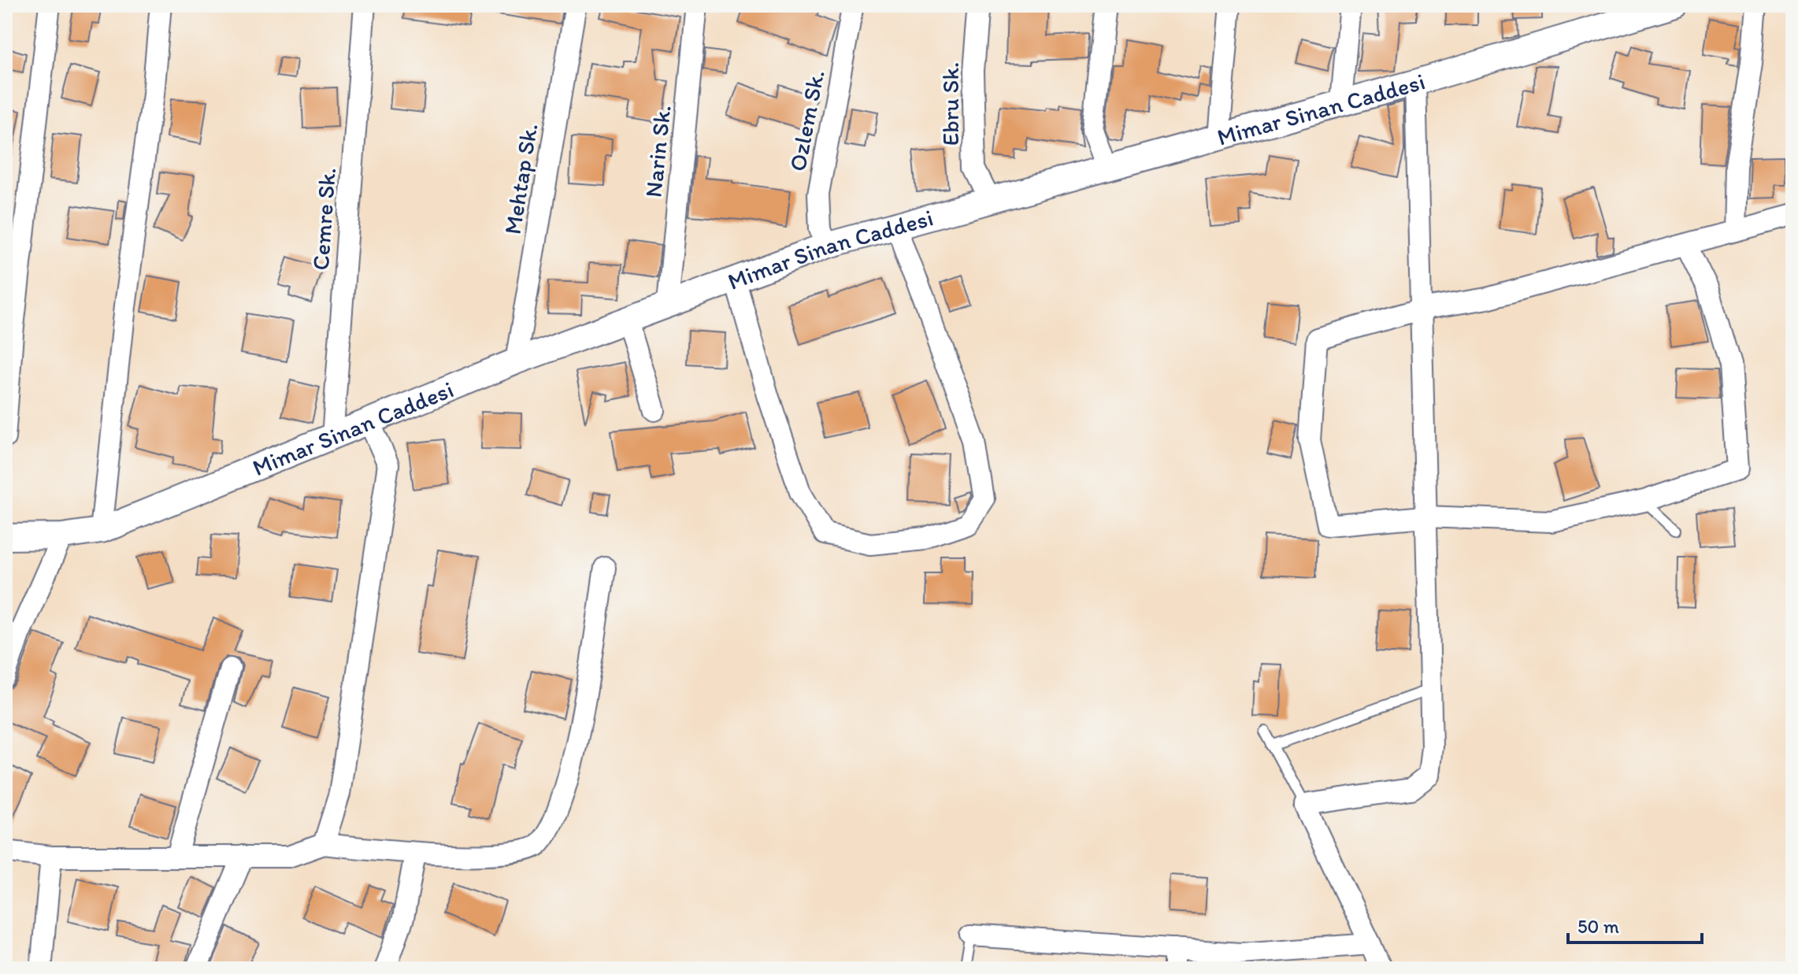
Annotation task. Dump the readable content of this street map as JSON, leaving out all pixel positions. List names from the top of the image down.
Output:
{
  "streets": {
    "street": [
      "Ebru Sk.",
      "Mimar Sinan Caddesi",
      "Ozlem Sk.",
      "Narin Sk.",
      "Mehtap Sk.",
      "Cemre Sk."
    ]
  },
  "crossings": [
    ["Ebru Sk.", "Mimar Sinan Caddesi"],
    ["Mimar Sinan Caddesi", "Ozlem Sk."],
    ["Mimar Sinan Caddesi", "Narin Sk."],
    ["Mimar Sinan Caddesi", "Mehtap Sk."],
    ["Mimar Sinan Caddesi", "Cemre Sk."]
  ],
  "scale_bar": "50 m"
}
